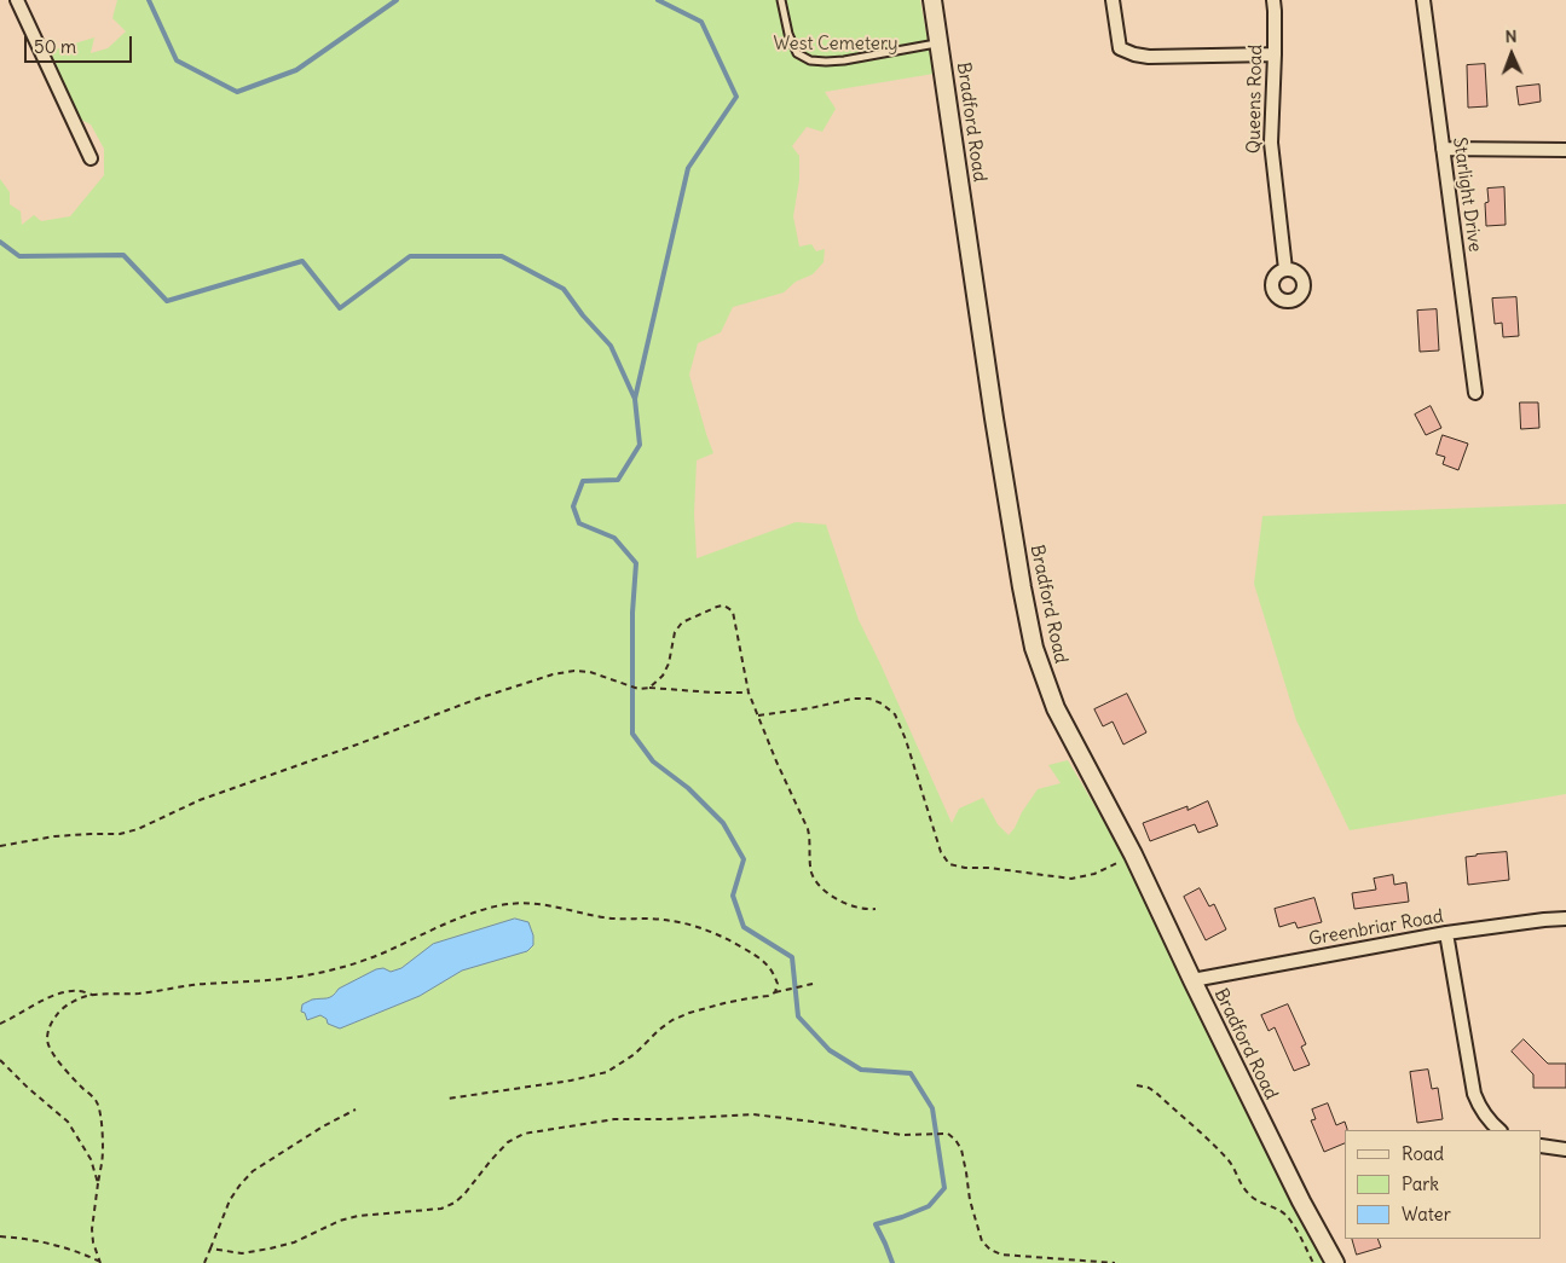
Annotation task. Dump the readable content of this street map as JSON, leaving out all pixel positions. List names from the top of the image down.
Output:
{
  "streets": {
    "street": [
      "Queens Road",
      "Bradford Road",
      "Starlight Drive",
      "Greenbriar Road"
    ]
  },
  "crossings": [
    ["Bradford Road", "Greenbriar Road"]
  ],
  "parks": ["West Cemetery"],
  "legend": ["Road", "Park", "Water"],
  "scale_bar": "50 m",
  "north": "top"
}
